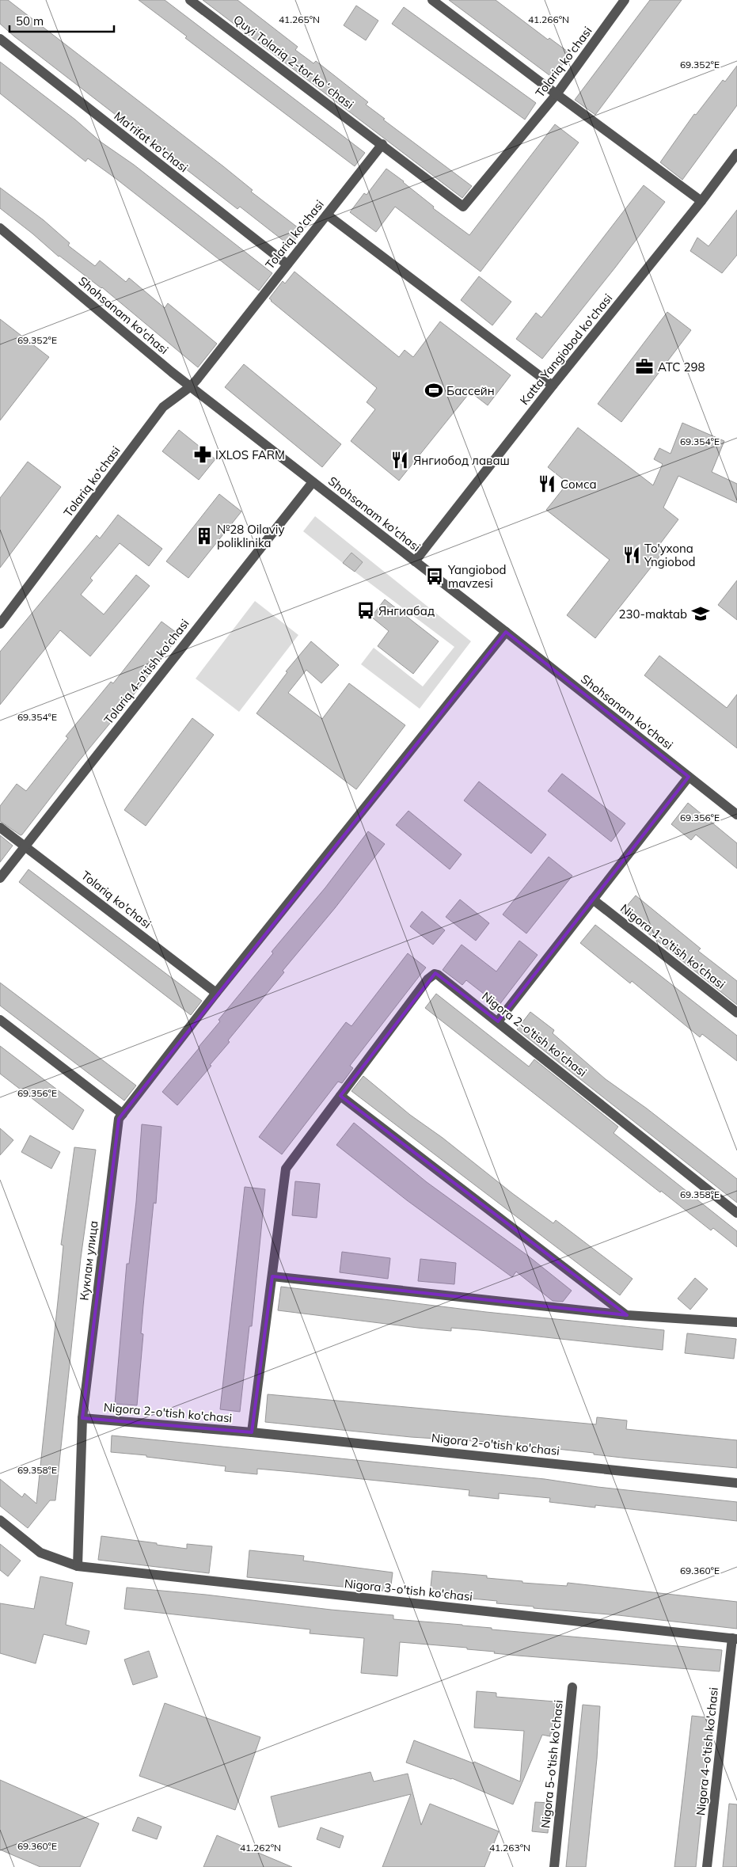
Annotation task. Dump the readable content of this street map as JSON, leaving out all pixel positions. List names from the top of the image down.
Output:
{
  "streets": {
    "street": [
      "Quyi Tolariq 2-tor koʻchasi",
      "Tolariq ko'chasi",
      "Ma'rifat ko'chasi",
      "Shohsanam ko'chasi",
      "Katta Yangiobod ko'chasi",
      "Tolariq 4-o'tish ko'chasi",
      "Nigora 1-o'tish ko'chasi",
      "Nigora 2-o'tish ko'chasi",
      "Куклам улица",
      "Nigora 3-o'tish ko'chasi",
      "Nigora 4-o'tish ko'chasi",
      "Nigora 5-o'tish ko'chasi"
    ]
  },
  "crossings": [
    ["Quyi Tolariq 2-tor koʻchasi", "Tolariq ko'chasi"],
    ["Tolariq ko'chasi", "Ma'rifat ko'chasi"],
    ["Tolariq ko'chasi", "Shohsanam ko'chasi"],
    ["Tolariq ko'chasi", "Tolariq 4-o'tish ko'chasi"],
    ["Shohsanam ko'chasi", "Katta Yangiobod ko'chasi"],
    ["Shohsanam ko'chasi", "Tolariq 4-o'tish ko'chasi"],
    ["Nigora 2-o'tish ko'chasi", "Куклам улица"],
    ["Куклам улица", "Nigora 3-o'tish ko'chasi"],
    ["Nigora 3-o'tish ko'chasi", "Nigora 4-o'tish ko'chasi"]
  ],
  "places": {
    "office": ["АТС 298"],
    "sports": ["Бассейн"],
    "pharmacy": ["IXLOS FARM"],
    "restaurant": ["Янгиобод лаваш", "Сомса", "To'yxona Yngiobod"],
    "building": ["№28 Oilaviy poliklinika"],
    "bus stop": ["Yangiobod mavzesi", "Янгиабад"],
    "school or university": ["230-maktab"]
  },
  "scale_bar": "50 m",
  "coordinates": [
    "41.266°N",
    "41.265°N",
    "69.352°E",
    "69.354°E",
    "69.356°E",
    "69.358°E",
    "69.360°E",
    "41.262°N",
    "41.263°N"
  ]
}
